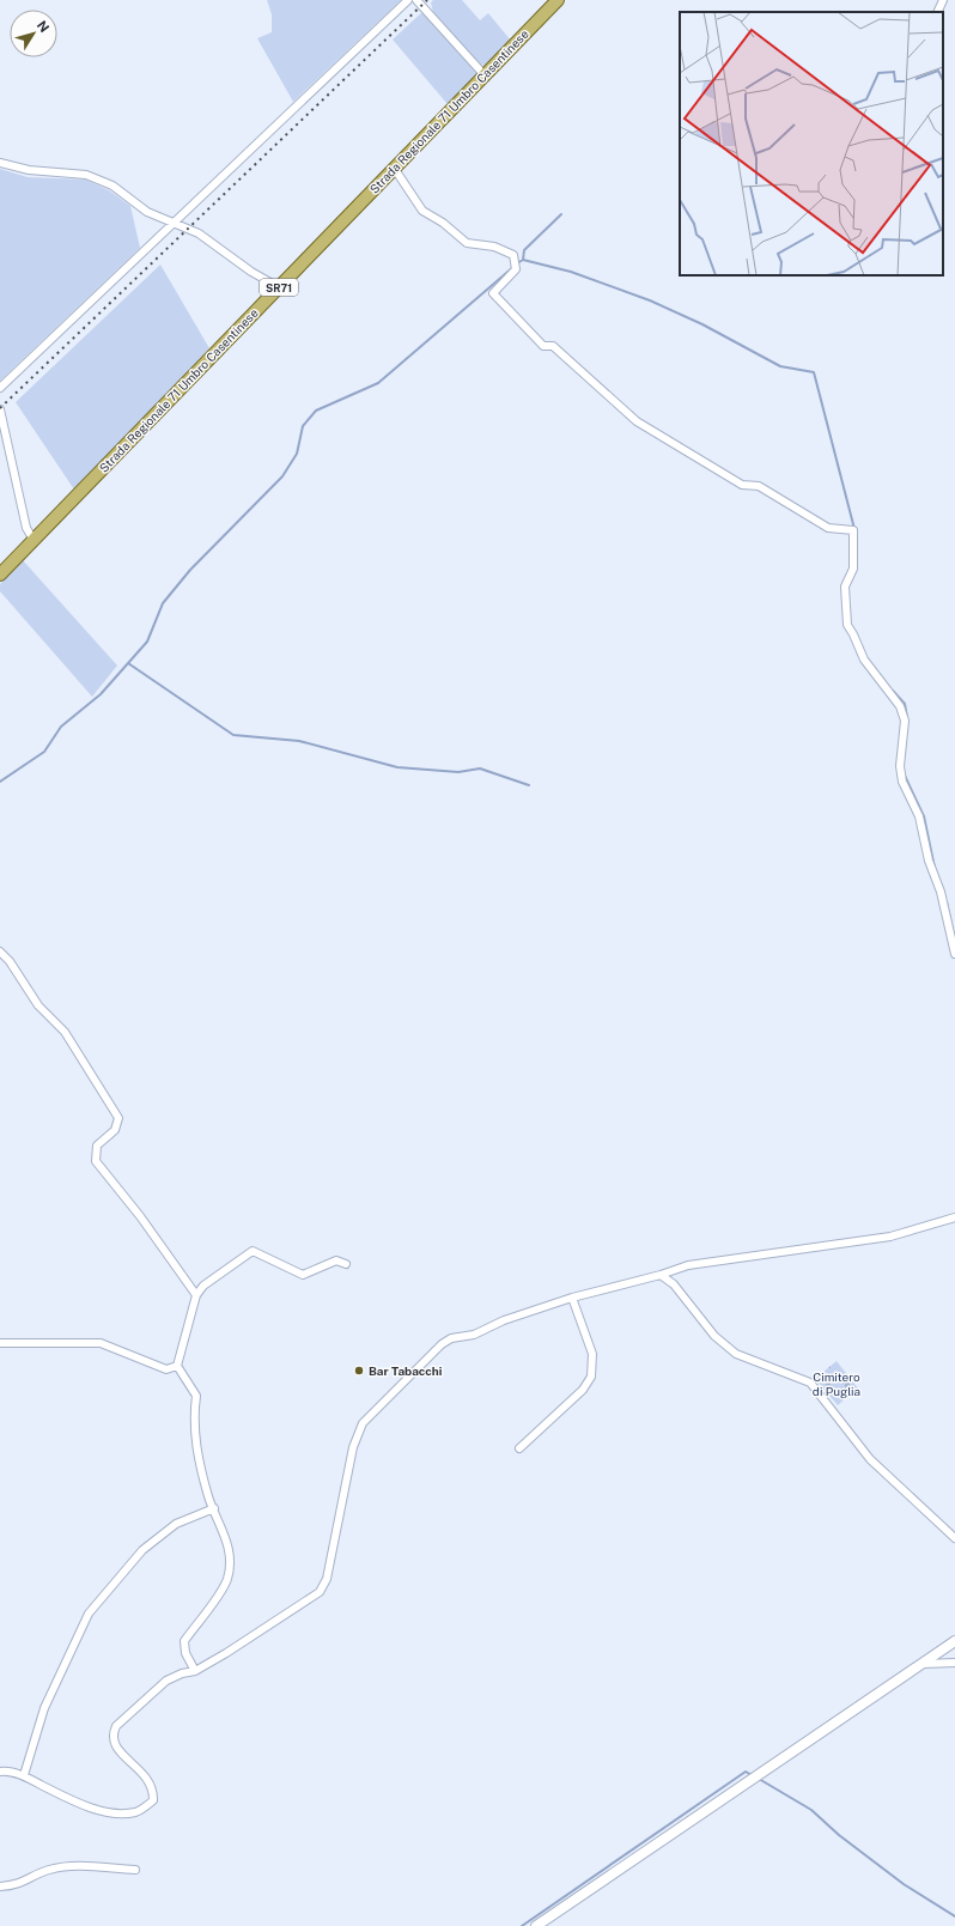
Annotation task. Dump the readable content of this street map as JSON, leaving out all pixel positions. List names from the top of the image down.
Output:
{
  "streets": {
    "main road": ["Strada Regionale 71 Umbro Casentinese", "SR71"]
  },
  "parks": ["Cimitero di Puglia"],
  "places": ["Bar Tabacchi"],
  "north": "top right"
}
